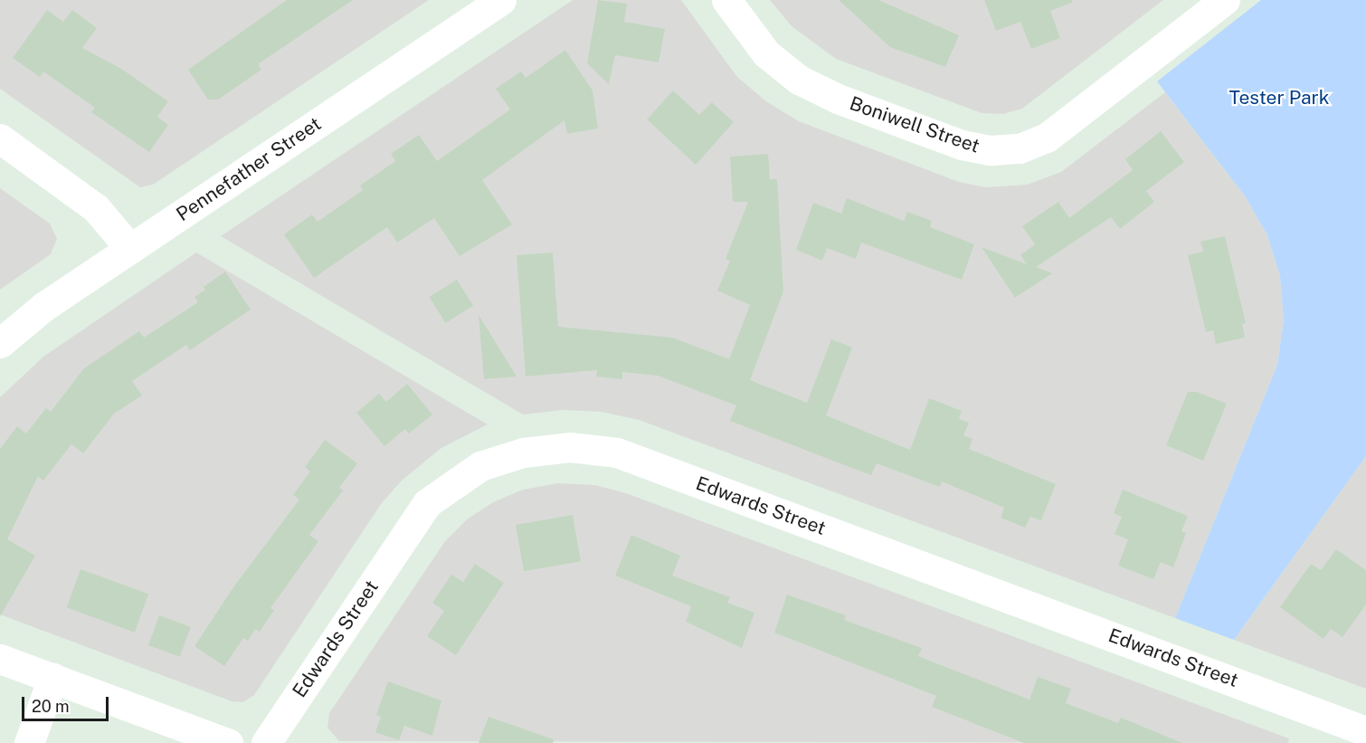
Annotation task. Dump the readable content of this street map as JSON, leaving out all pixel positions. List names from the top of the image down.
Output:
{
  "streets": {
    "street": ["Boniwell Street", "Pennefather Street", "Edwards Street"]
  },
  "parks": ["Tester Park"],
  "scale_bar": "20 m"
}
